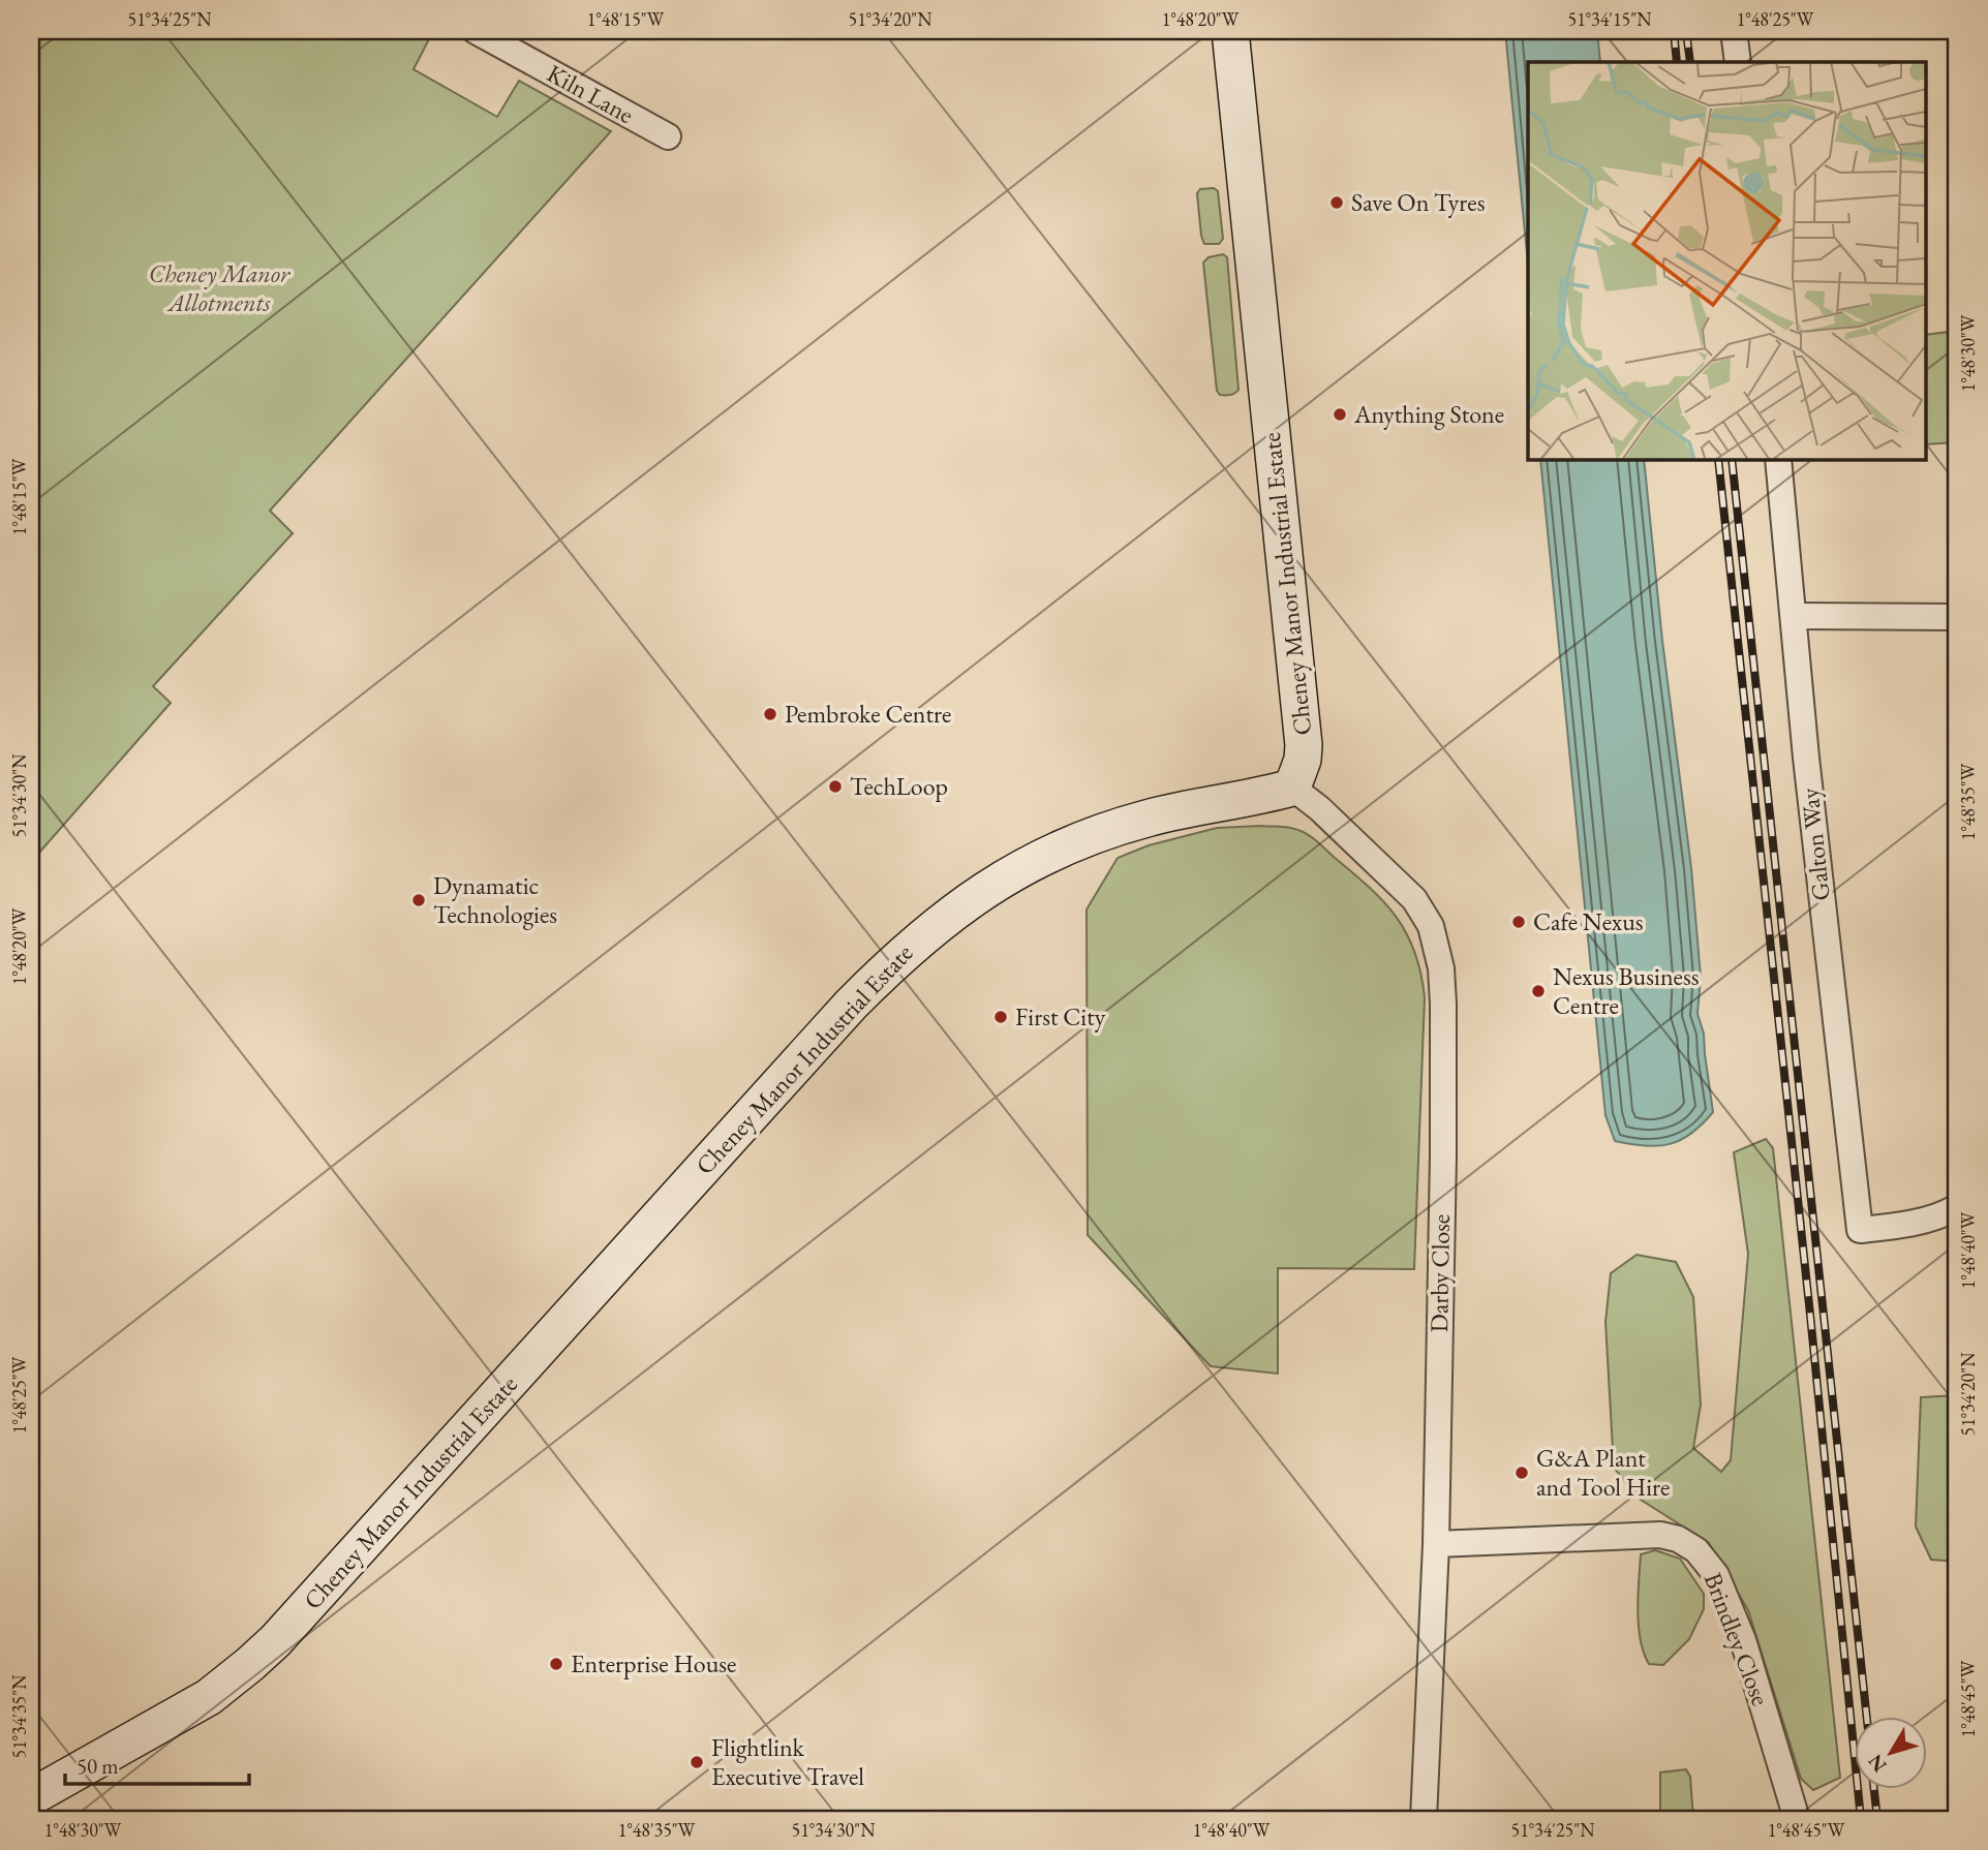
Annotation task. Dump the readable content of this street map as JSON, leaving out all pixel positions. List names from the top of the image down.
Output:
{
  "streets": {
    "street": [
      "Kiln Lane",
      "Cheney Manor Industrial Estate",
      "Galton Way",
      "Darby Close",
      "Brindley Close"
    ]
  },
  "crossings": [
    ["Cheney Manor Industrial Estate", "Darby Close"],
    ["Darby Close", "Brindley Close"]
  ],
  "parks": ["Cheney Manor Allotments"],
  "places": [
    "Save On Tyres",
    "Anything Stone",
    "Pembroke Centre",
    "TechLoop",
    "Dynamatic Technologies",
    "Cafe Nexus",
    "Nexus Business Centre",
    "First City",
    "G&A Plant and Tool Hire",
    "Enterprise House",
    "Flightlink Executive Travel"
  ],
  "scale_bar": "50 m",
  "north": "bottom left",
  "coordinates": [
    "51°34'25\"N",
    "1°48'15\"W",
    "51°34'20\"N",
    "1°48'20\"W",
    "51°34'15\"N",
    "1°48'25\"W",
    "1°48'30\"W",
    "51°34'30\"N",
    "1°48'35\"W",
    "1°48'40\"W",
    "1°48'45\"W",
    "51°34'35\"N"
  ]
}
